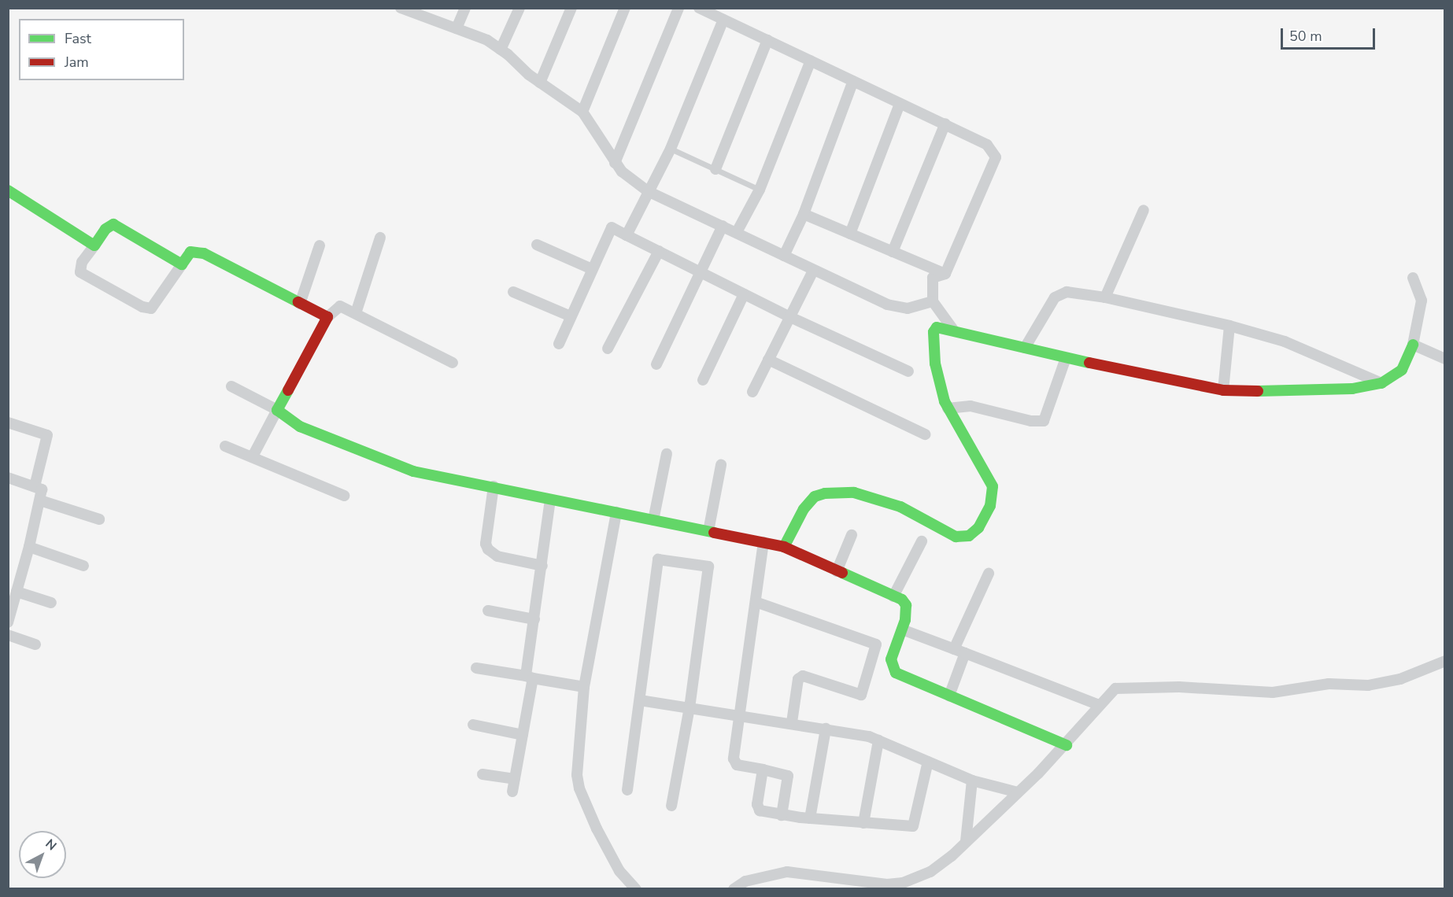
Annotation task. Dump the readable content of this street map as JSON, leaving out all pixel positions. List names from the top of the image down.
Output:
{
  "legend": ["Fast", "Jam"],
  "scale_bar": "50 m",
  "north": "top right"
}
